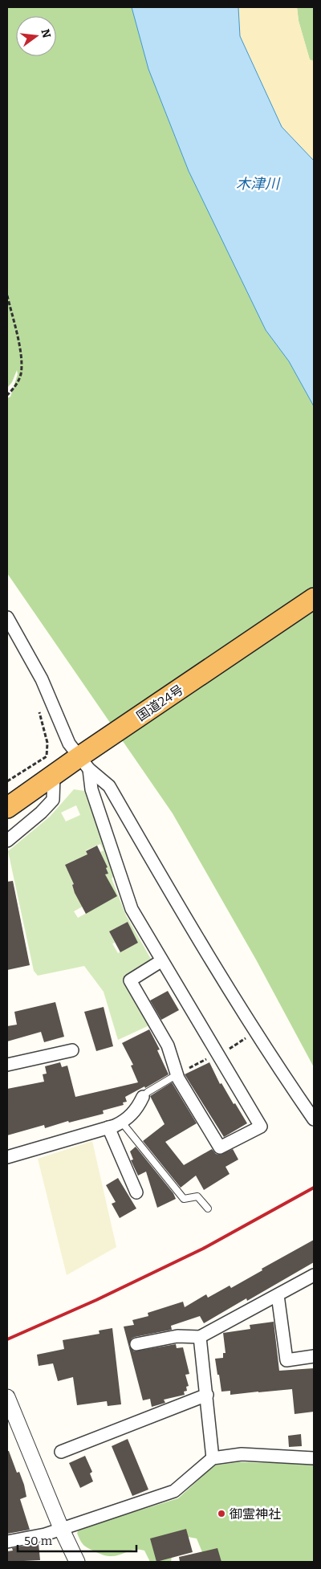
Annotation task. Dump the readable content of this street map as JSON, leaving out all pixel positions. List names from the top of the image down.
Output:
{
  "streets": {
    "highway": ["国道24号"]
  },
  "water": ["木津川"],
  "places": ["御霊神社"],
  "scale_bar": "50 m",
  "north": "right"
}
